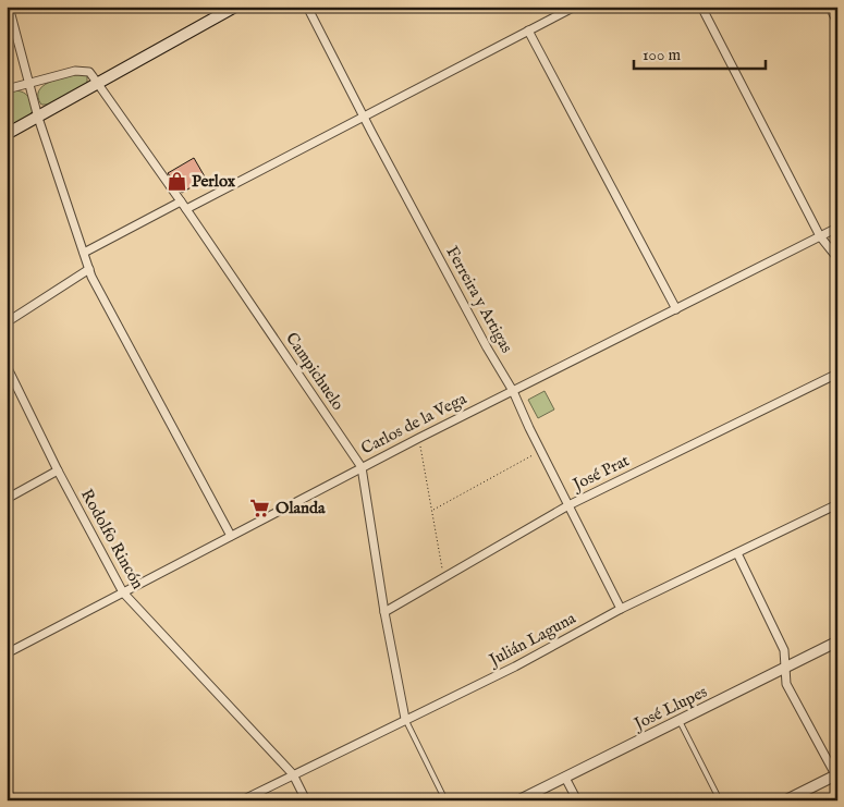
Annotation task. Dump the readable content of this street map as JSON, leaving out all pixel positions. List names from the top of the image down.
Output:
{
  "streets": {
    "street": [
      "Ferreira y Artigas",
      "Campichuelo",
      "Carlos de la Vega",
      "José Prat",
      "Rodolfo Rincón",
      "Julián Laguna",
      "José Llupes"
    ]
  },
  "crossings": [
    ["Ferreira y Artigas", "Carlos de la Vega"],
    ["Ferreira y Artigas", "José Prat"],
    ["Ferreira y Artigas", "Julián Laguna"],
    ["Campichuelo", "Carlos de la Vega"],
    ["Campichuelo", "José Prat"],
    ["Campichuelo", "Julián Laguna"],
    ["Carlos de la Vega", "Rodolfo Rincón"],
    ["Rodolfo Rincón", "Julián Laguna"]
  ],
  "places": {
    "shop": ["Perlox"],
    "supermarket": ["Olanda"]
  },
  "scale_bar": "100 m"
}
